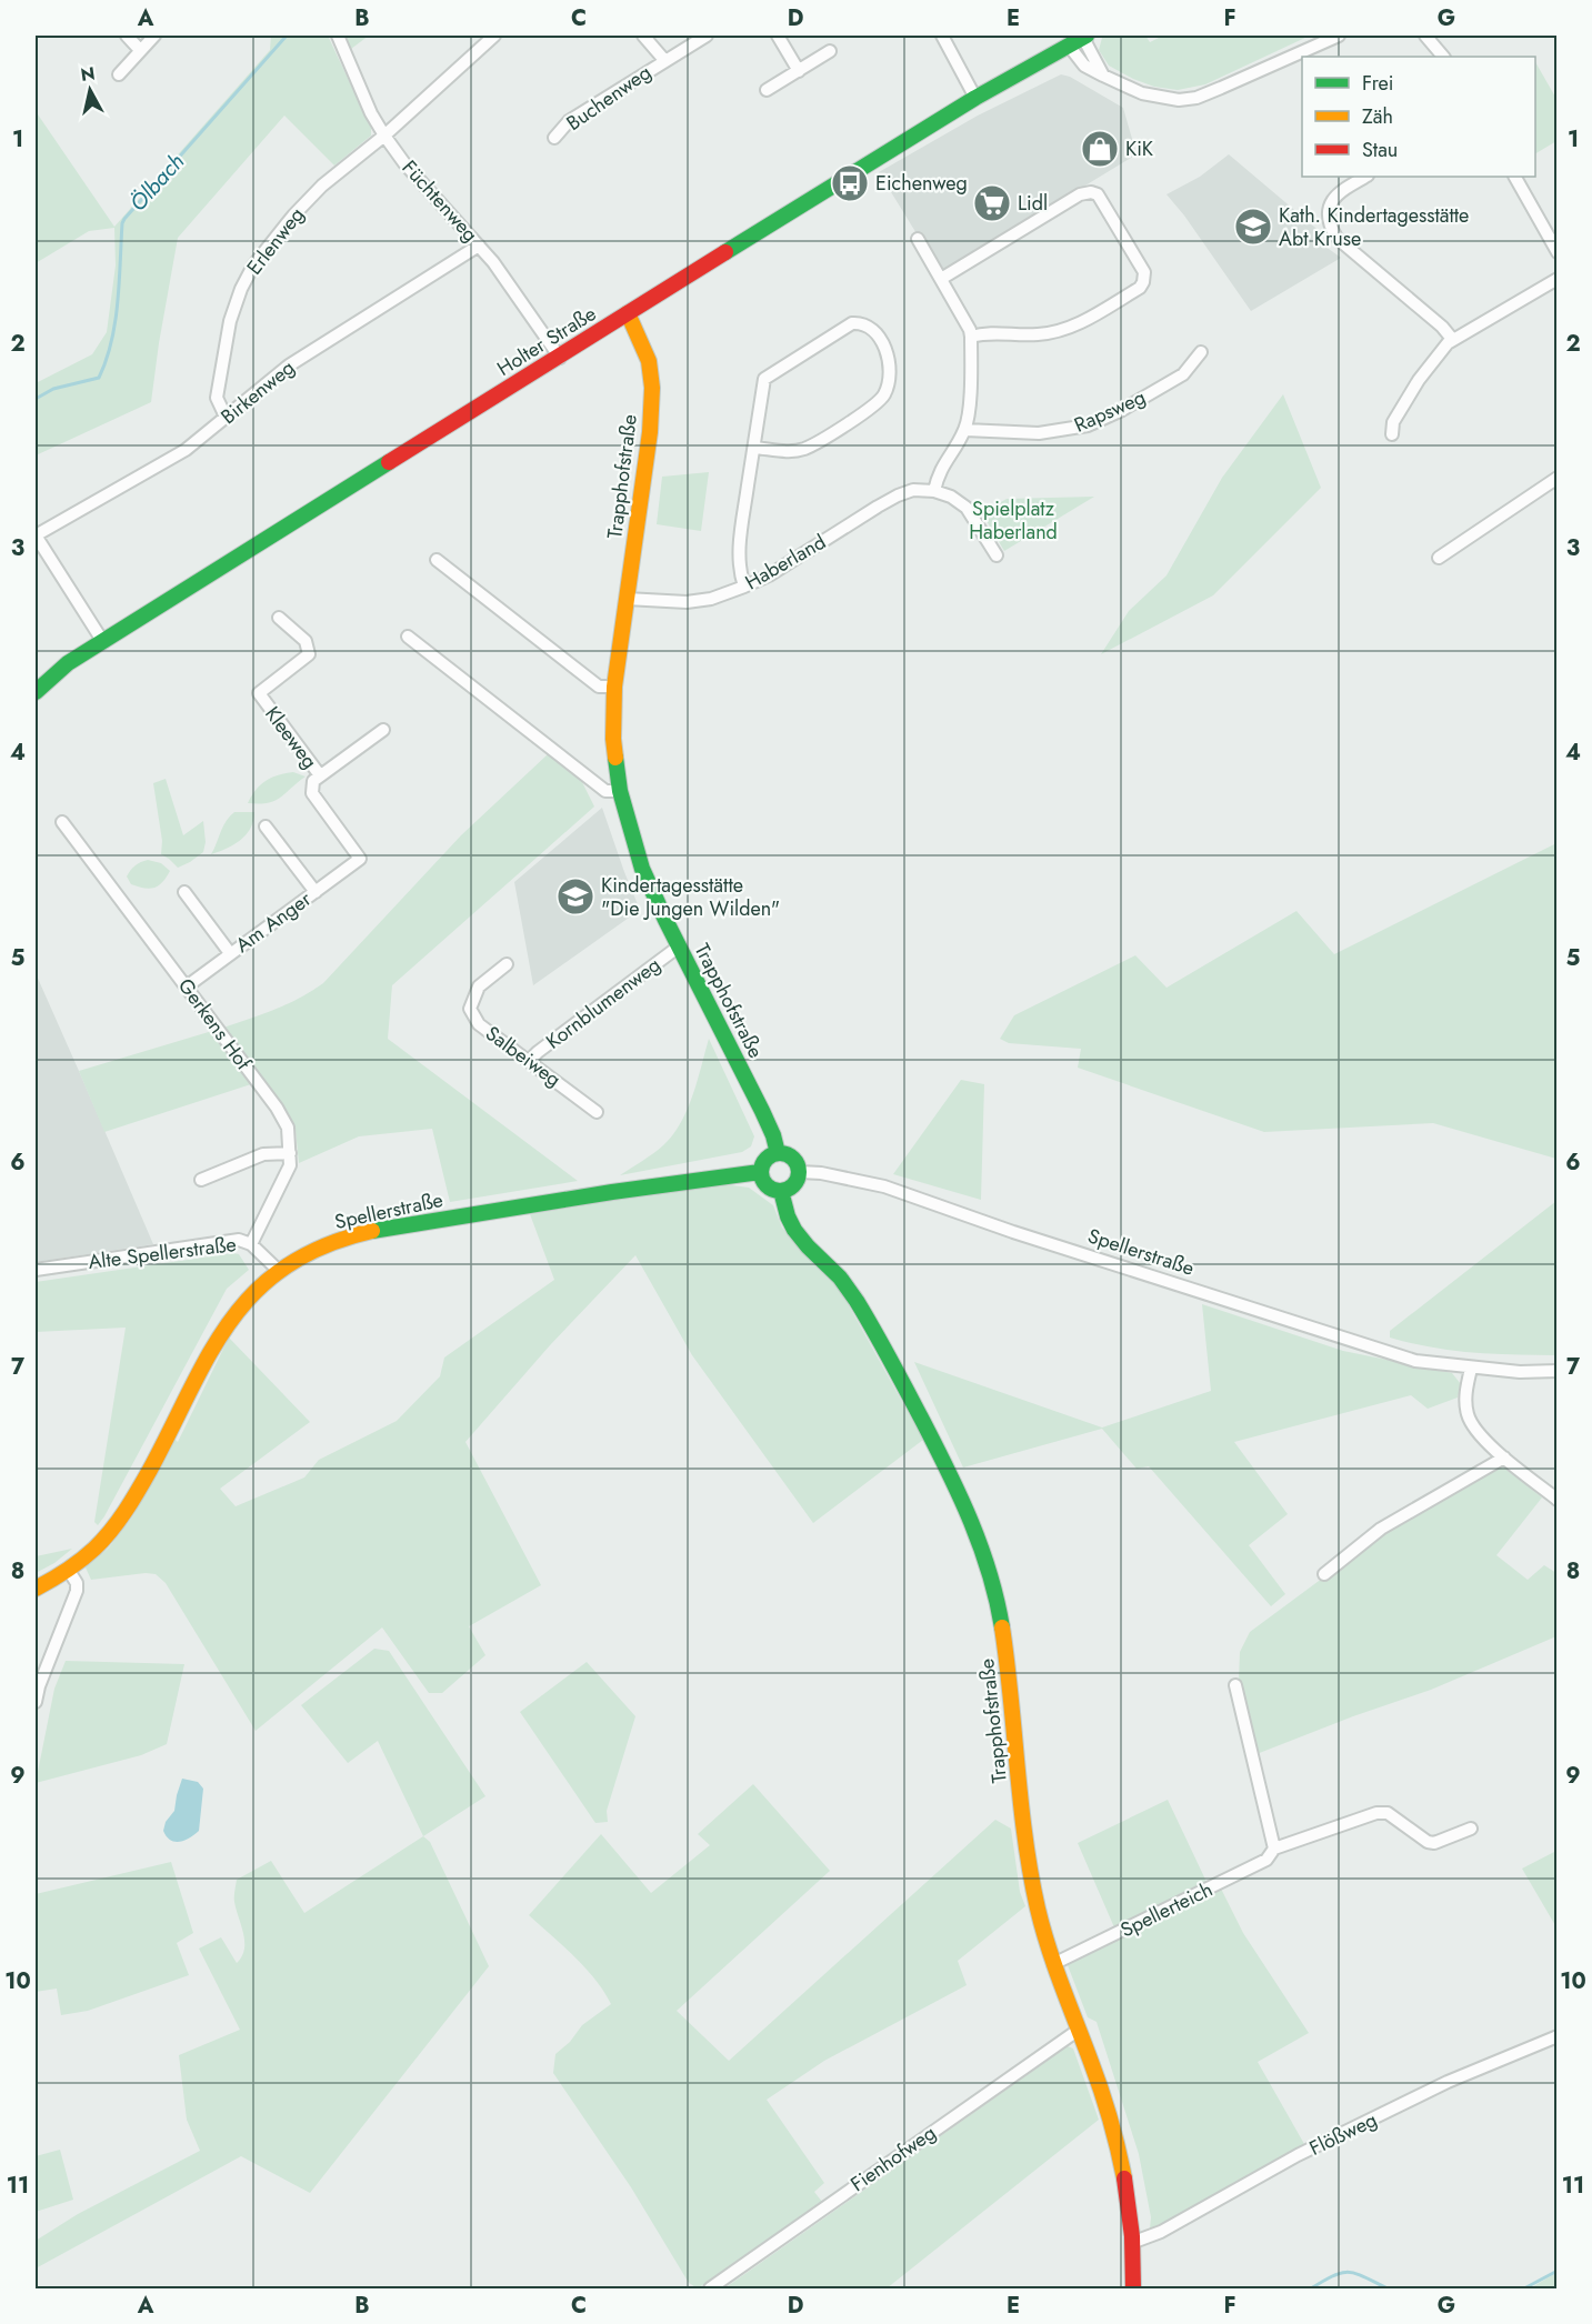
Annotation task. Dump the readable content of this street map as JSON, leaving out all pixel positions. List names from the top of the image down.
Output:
{
  "streets": {
    "street": [
      "Buchenweg",
      "Füchtenweg",
      "Erlenweg",
      "Holter Straße",
      "Birkenweg",
      "Rapsweg",
      "Trapphofstraße",
      "Haberland",
      "Kleeweg",
      "Am Anger",
      "Kornblumenweg",
      "Gerkens Hof",
      "Salbeiweg",
      "Spellerstraße",
      "Alte Spellerstraße",
      "Spellerteich",
      "Flößweg",
      "Fienhofweg"
    ]
  },
  "crossings": [
    ["Füchtenweg", "Erlenweg"],
    ["Füchtenweg", "Holter Straße"],
    ["Füchtenweg", "Birkenweg"],
    ["Erlenweg", "Birkenweg"],
    ["Holter Straße", "Birkenweg"],
    ["Holter Straße", "Trapphofstraße"],
    ["Trapphofstraße", "Haberland"],
    ["Trapphofstraße", "Kornblumenweg"],
    ["Trapphofstraße", "Spellerstraße"],
    ["Trapphofstraße", "Spellerteich"],
    ["Trapphofstraße", "Flößweg"],
    ["Trapphofstraße", "Fienhofweg"],
    ["Kleeweg", "Am Anger"],
    ["Am Anger", "Gerkens Hof"],
    ["Kornblumenweg", "Salbeiweg"],
    ["Gerkens Hof", "Alte Spellerstraße"],
    ["Spellerstraße", "Alte Spellerstraße"]
  ],
  "water": ["Ölbach"],
  "parks": ["Spielplatz Haberland"],
  "places": {
    "shop": ["KiK"],
    "bus stop": ["Eichenweg"],
    "supermarket": ["Lidl"],
    "school or university": ["Kath. Kindertagesstätte Abt Kruse", "Kindertagesstätte \"Die Jungen Wilden\""]
  },
  "legend": ["Frei", "Zäh", "Stau"],
  "north": "top",
  "grid": {
    "columns": [
      "A",
      "B",
      "C",
      "D",
      "E",
      "F",
      "G"
    ],
    "rows": [
      "1",
      "2",
      "3",
      "4",
      "5",
      "6",
      "7",
      "8",
      "9",
      "10",
      "11"
    ]
  }
}
